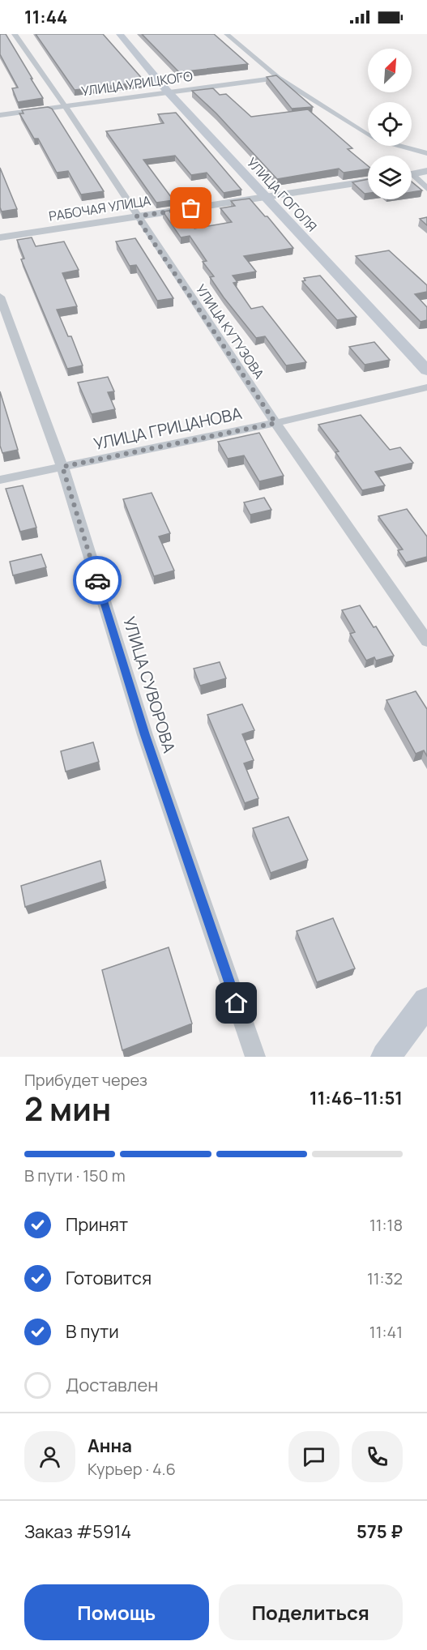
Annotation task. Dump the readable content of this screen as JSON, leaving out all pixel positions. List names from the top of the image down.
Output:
{
  "streets": {
    "main road": ["УЛИЦА ГОГОЛЯ"],
    "street": [
      "УЛИЦА УРИЦКОГО",
      "РАБОЧАЯ УЛИЦА",
      "УЛИЦА КУТУЗОВА",
      "УЛИЦА ГРИЦАНОВА",
      "УЛИЦА СУВОРОВА"
    ]
  },
  "crossings": [
    ["УЛИЦА УРИЦКОГО", "УЛИЦА ГОГОЛЯ"],
    ["УЛИЦА УРИЦКОГО", "УЛИЦА КУТУЗОВА"],
    ["УЛИЦА ГОГОЛЯ", "РАБОЧАЯ УЛИЦА"],
    ["РАБОЧАЯ УЛИЦА", "УЛИЦА КУТУЗОВА"],
    ["УЛИЦА КУТУЗОВА", "УЛИЦА ГРИЦАНОВА"],
    ["УЛИЦА ГРИЦАНОВА", "УЛИЦА СУВОРОВА"]
  ],
  "north": "top right",
  "page": {
    "status": "11:44",
    "heading": ["2 мин", "Прибудет через", "11:46–11:51"],
    "panel": [
      "Анна",
      "Курьер · 4.6",
      "Заказ #5914",
      "575 ₽"
    ],
    "bar": "В пути · 150 m",
    "list": [
      ["Принят", "11:18"],
      ["Готовится", "11:32"],
      ["В пути", "11:41"],
      "Доставлен"
    ],
    "buttons": ["Помощь", "Поделиться"]
  }
}
